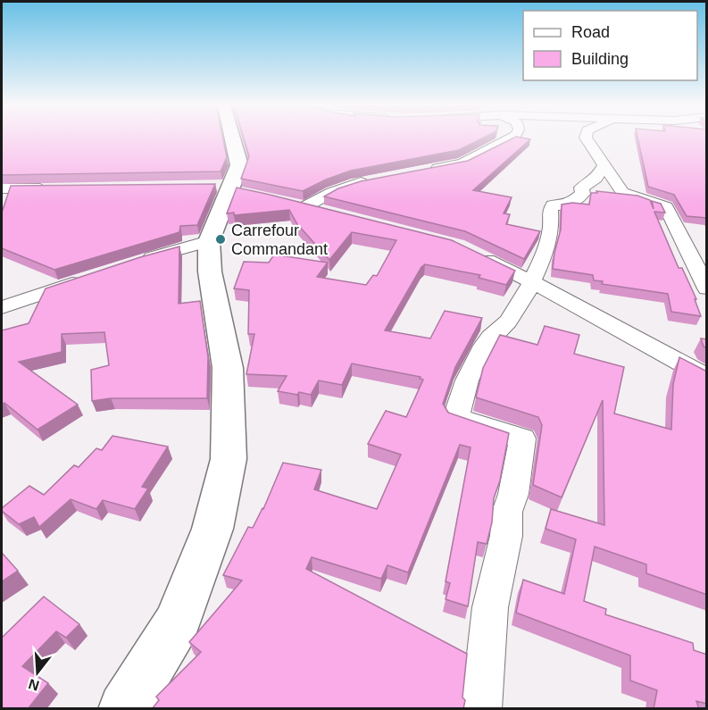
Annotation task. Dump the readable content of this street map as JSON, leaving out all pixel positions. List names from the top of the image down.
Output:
{
  "places": ["Carrefour Commandant"],
  "legend": ["Road", "Building"],
  "north": "bottom"
}
